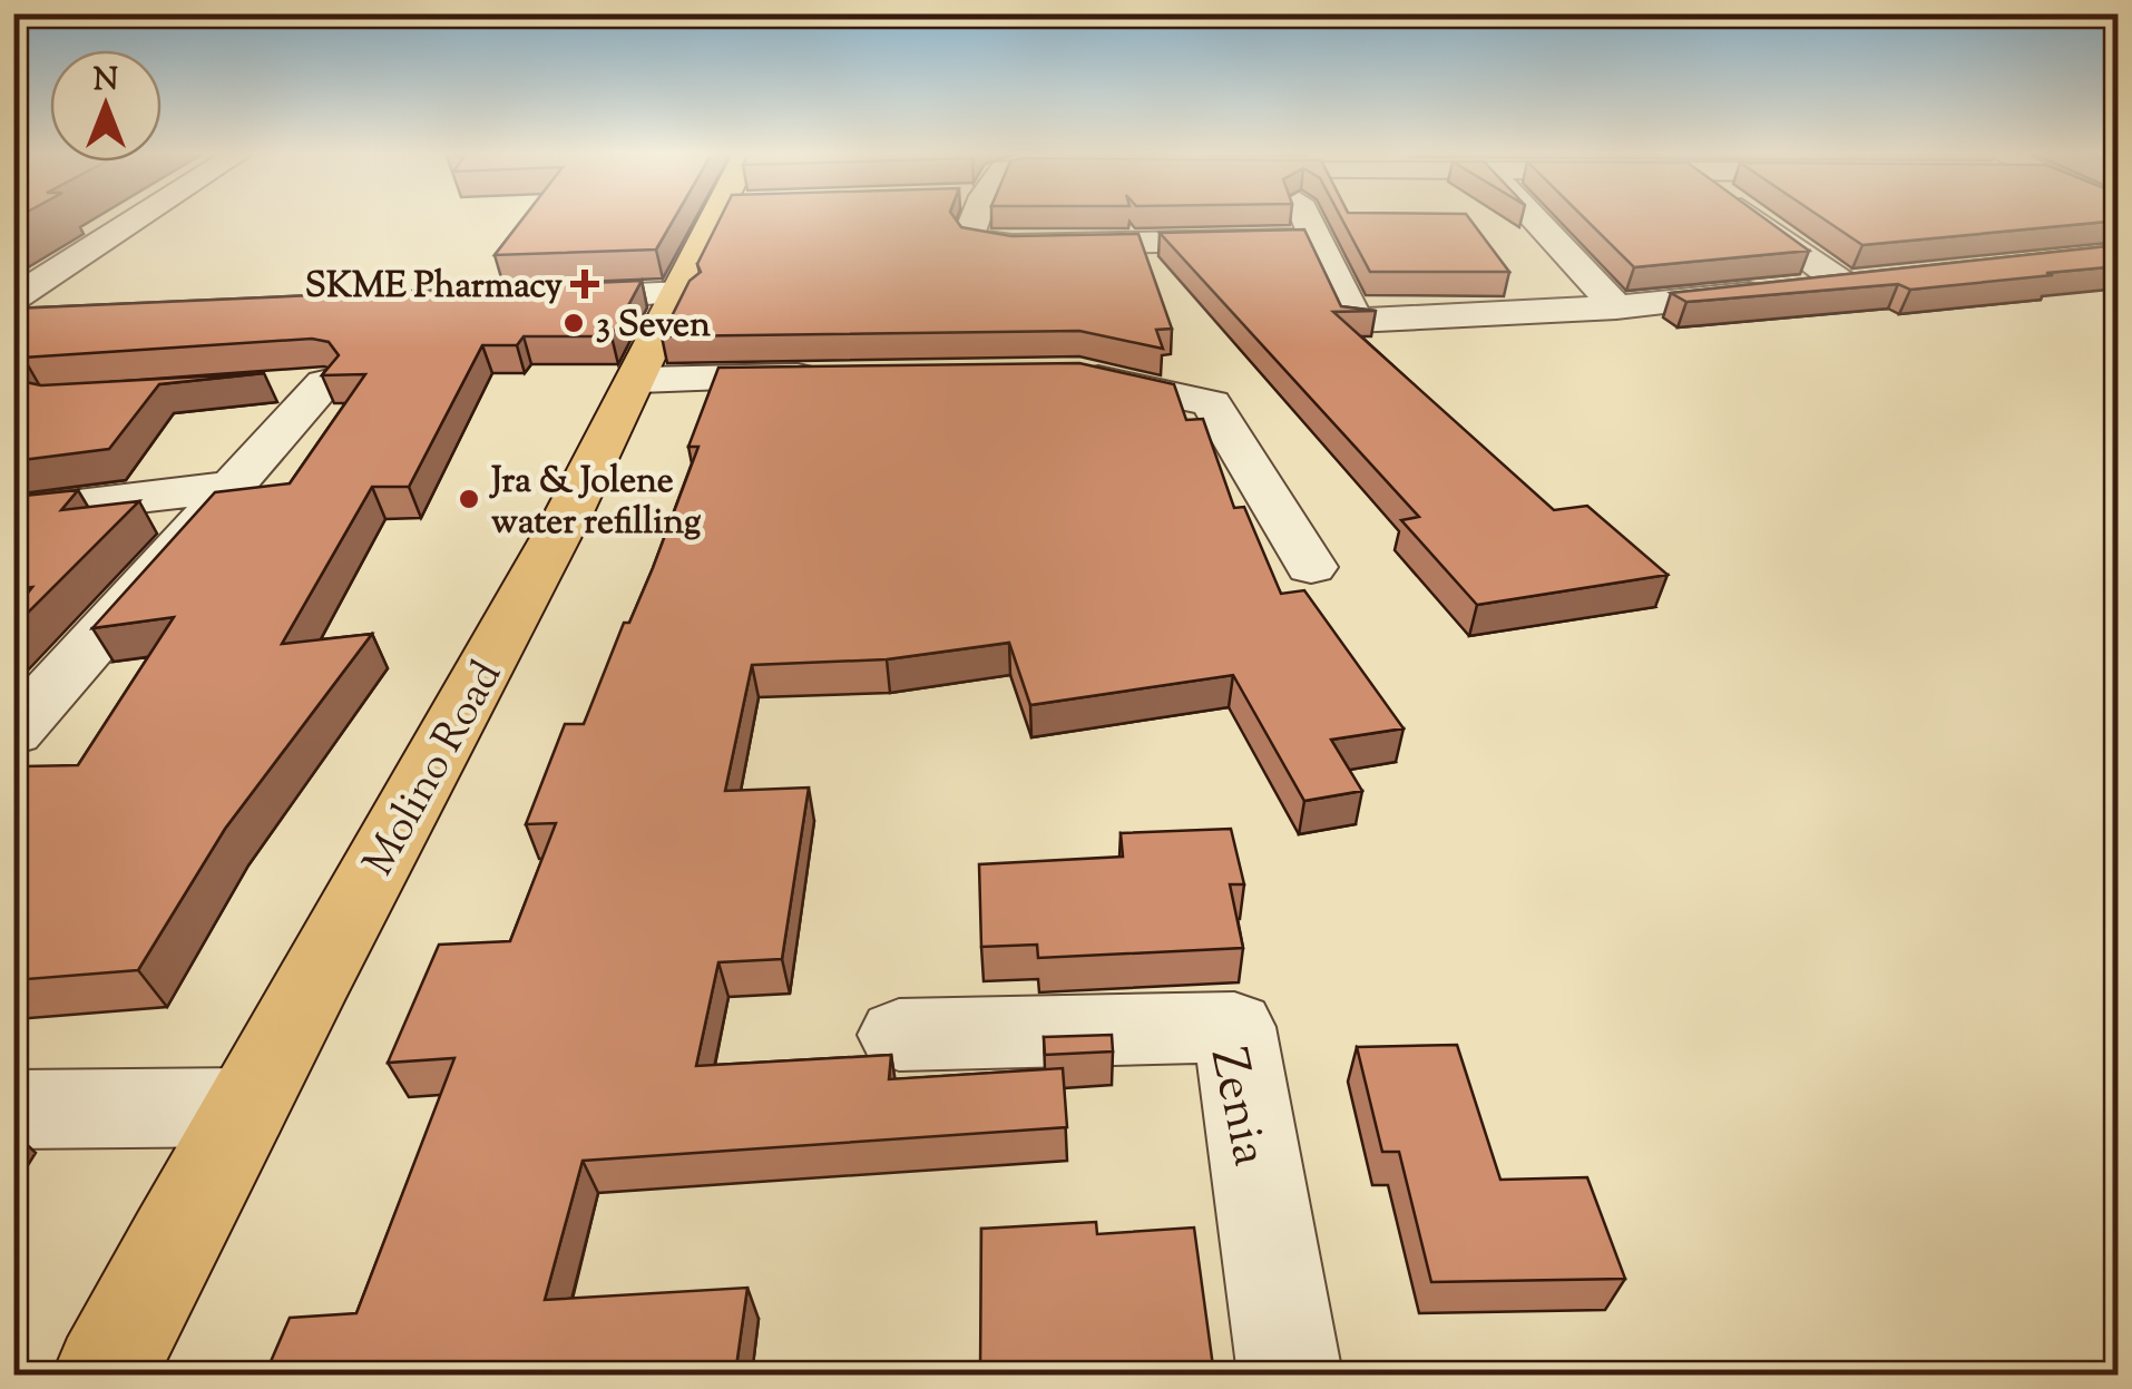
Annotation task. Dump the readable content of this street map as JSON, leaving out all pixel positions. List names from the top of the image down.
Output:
{
  "streets": {
    "main road": ["Molino Road"],
    "street": ["Zenia"]
  },
  "places": {
    "health": ["SKME Pharmacy"],
    "other": ["3 Seven", "Jra & Jolene water refilling"]
  },
  "north": "top"
}
